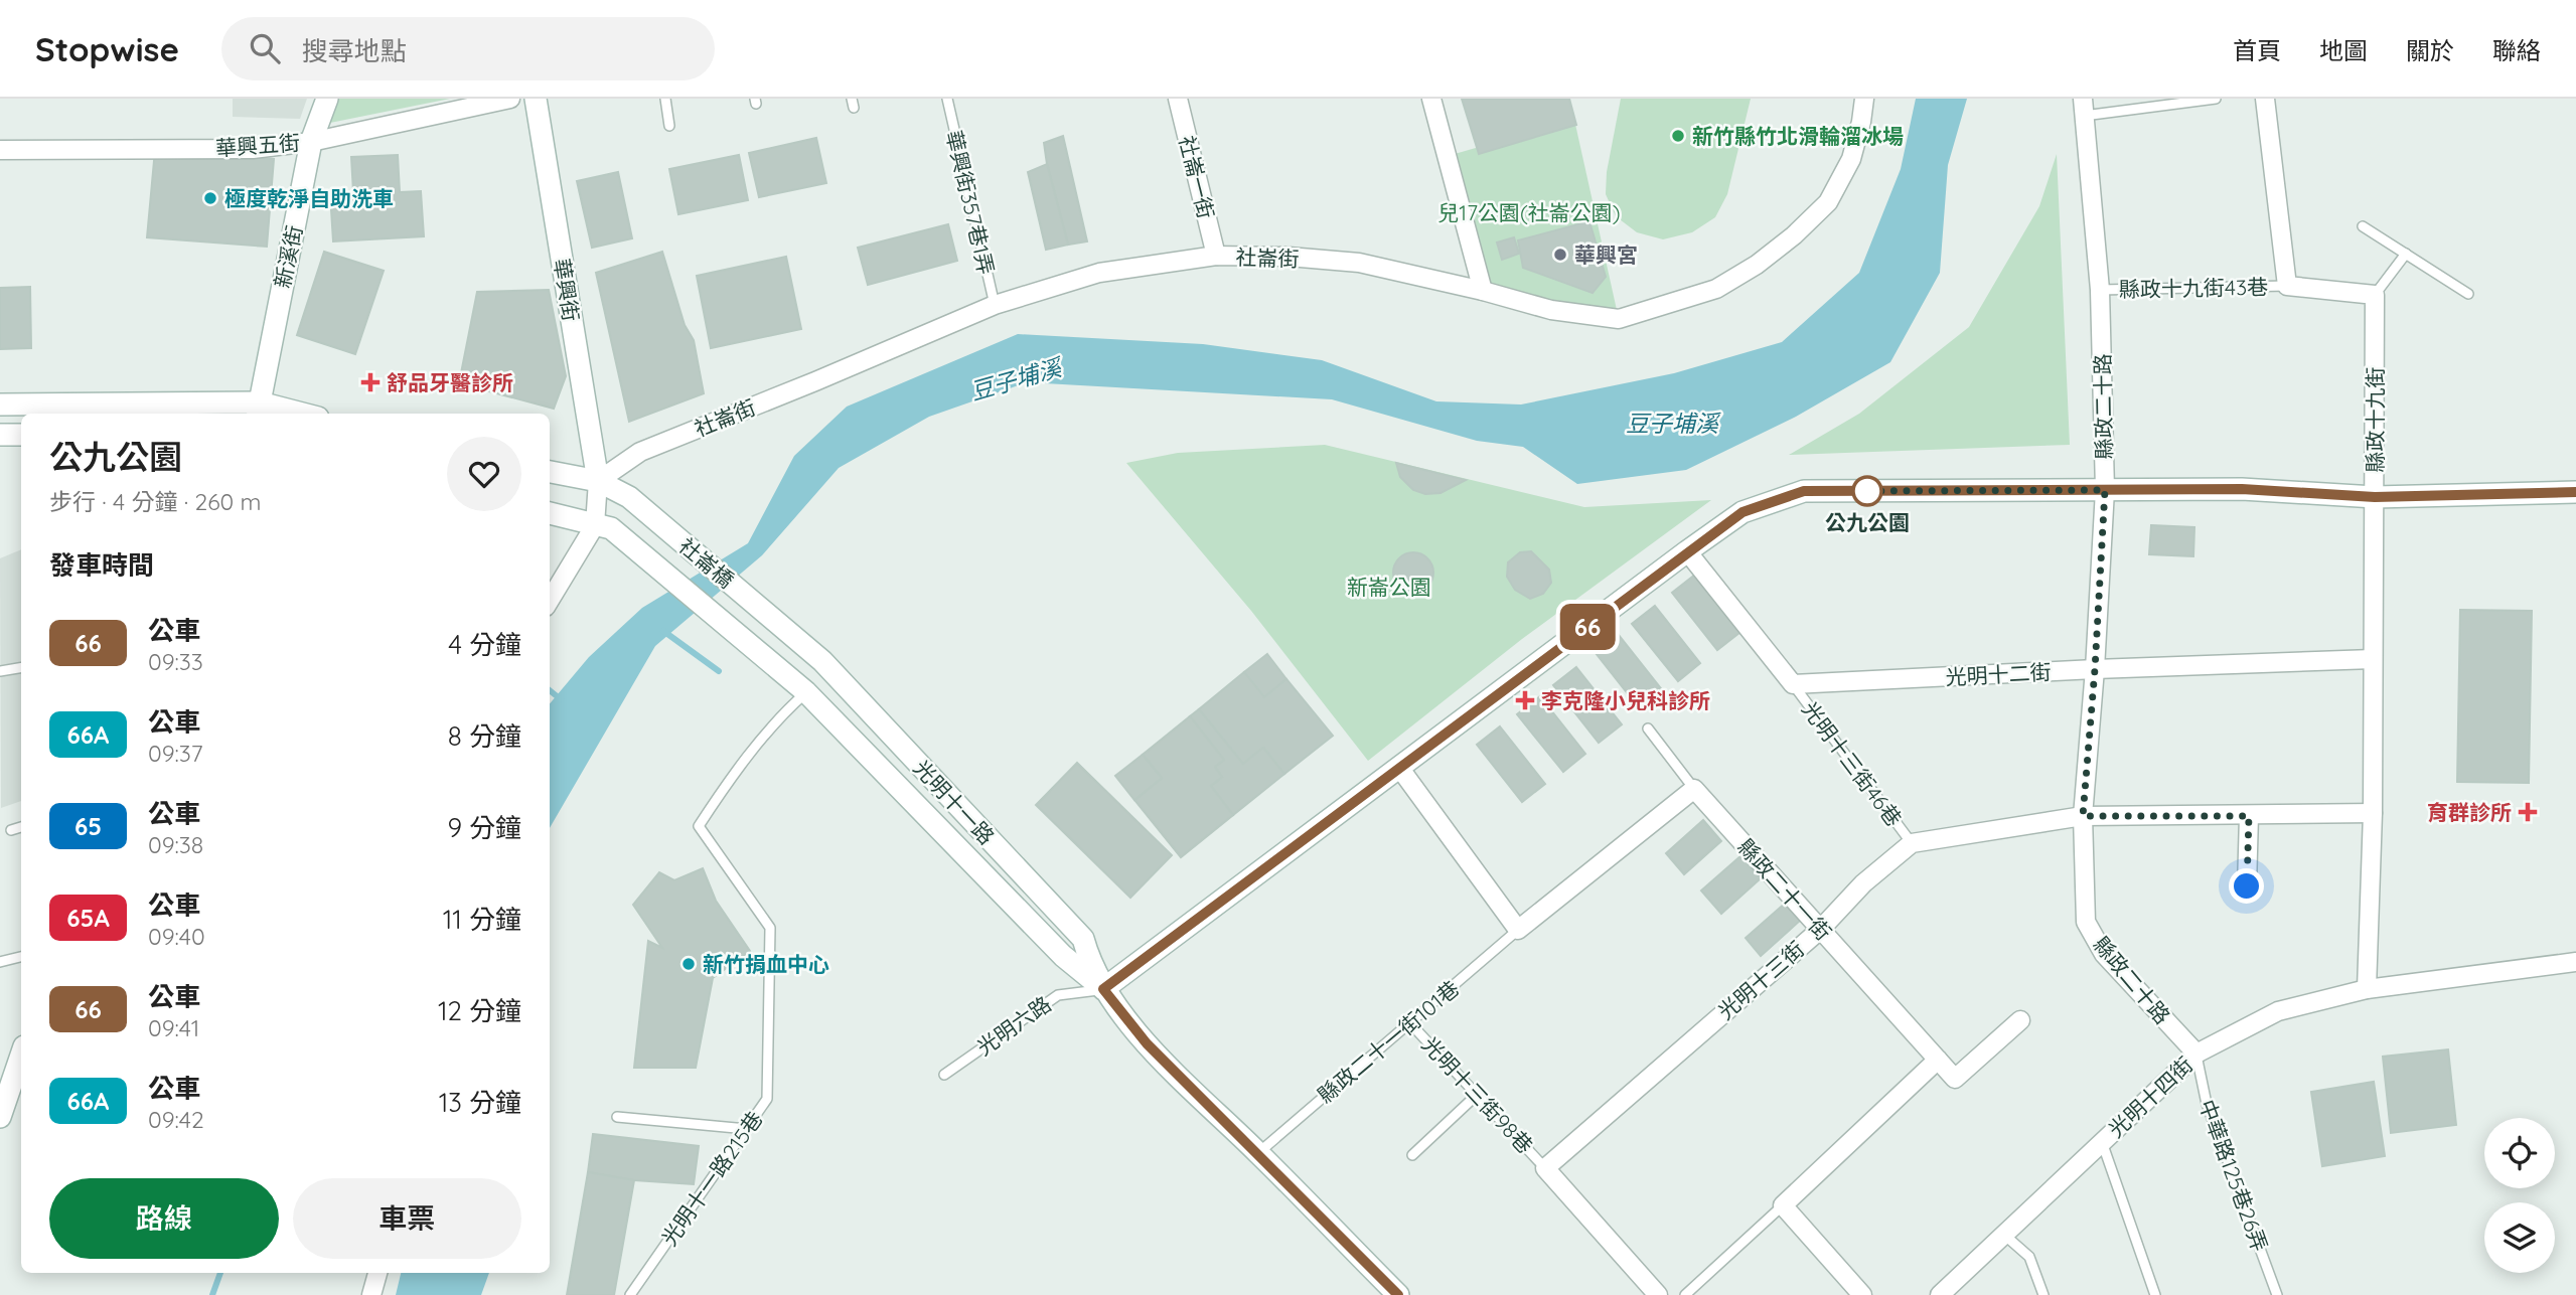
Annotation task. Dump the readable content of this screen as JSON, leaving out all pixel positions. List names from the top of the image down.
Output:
{
  "streets": {
    "street": [
      "華興五街",
      "社崙一街",
      "新溪街",
      "社崙街",
      "華興街",
      "縣政二十路",
      "縣政十九街",
      "社崙橋",
      "光明十二街",
      "光明十一路",
      "縣政二十一街",
      "光明十三街",
      "光明六路",
      "光明十四街"
    ],
    "lane": [
      "華興街357巷1弄",
      "縣政十九街43巷",
      "光明十三街46巷",
      "縣政二十一街101巷",
      "光明十三街98巷",
      "中華路125巷26弄",
      "光明十一路215巷"
    ]
  },
  "crossings": [
    ["華興五街", "新溪街"],
    ["社崙一街", "社崙街"],
    ["華興街357巷1弄", "社崙街"],
    ["社崙街", "華興街"],
    ["社崙街", "社崙橋"],
    ["縣政十九街43巷", "縣政二十路"],
    ["華興街", "社崙橋"],
    ["縣政二十路", "光明十二街"],
    ["縣政二十路", "光明六路"],
    ["縣政二十路", "光明十四街"],
    ["縣政二十路", "中華路125巷26弄"],
    ["縣政十九街", "光明十二街"],
    ["縣政十九街", "光明六路"],
    ["縣政十九街", "光明十四街"],
    ["社崙橋", "光明十一路"],
    ["光明十二街", "光明十三街46巷"],
    ["光明十三街46巷", "光明十三街"],
    ["光明十一路", "光明六路"],
    ["光明十一路", "縣政二十一街101巷"],
    ["光明十一路", "光明十一路215巷"],
    ["縣政二十一街", "光明十三街"],
    ["光明十三街", "光明十三街98巷"],
    ["縣政二十一街101巷", "光明十三街98巷"],
    ["光明十四街", "中華路125巷26弄"]
  ],
  "water": ["豆子埔溪"],
  "parks": ["兒17公園(社崙公園)", "新崙公園"],
  "places": {
    "other": [
      "新竹縣竹北滑輪溜冰場",
      "極度乾淨自助洗車",
      "華興宮",
      "公九公園",
      "新竹捐血中心"
    ],
    "health": ["舒品牙醫診所", "李克隆小兒科診所", "育群診所"]
  },
  "lines": ["bus line 66"],
  "page": {
    "header": "Stopwise",
    "search": "搜尋地點",
    "nav": [
      "首頁",
      "地圖",
      "關於",
      "聯絡"
    ],
    "on_map": "66",
    "heading": [
      ["公九公園", "步行 · 4 分鐘 · 260 m"],
      "發車時間"
    ],
    "list": [
      {
        "mark": "66",
        "name": "公車",
        "note": "09:33",
        "value": "4 分鐘"
      },
      {
        "mark": "66A",
        "name": "公車",
        "note": "09:37",
        "value": "8 分鐘"
      },
      {
        "mark": "65",
        "name": "公車",
        "note": "09:38",
        "value": "9 分鐘"
      },
      {
        "mark": "65A",
        "name": "公車",
        "note": "09:40",
        "value": "11 分鐘"
      },
      {
        "mark": "66",
        "name": "公車",
        "note": "09:41",
        "value": "12 分鐘"
      },
      {
        "mark": "66A",
        "name": "公車",
        "note": "09:42",
        "value": "13 分鐘"
      }
    ],
    "buttons": ["路線", "車票"]
  }
}
